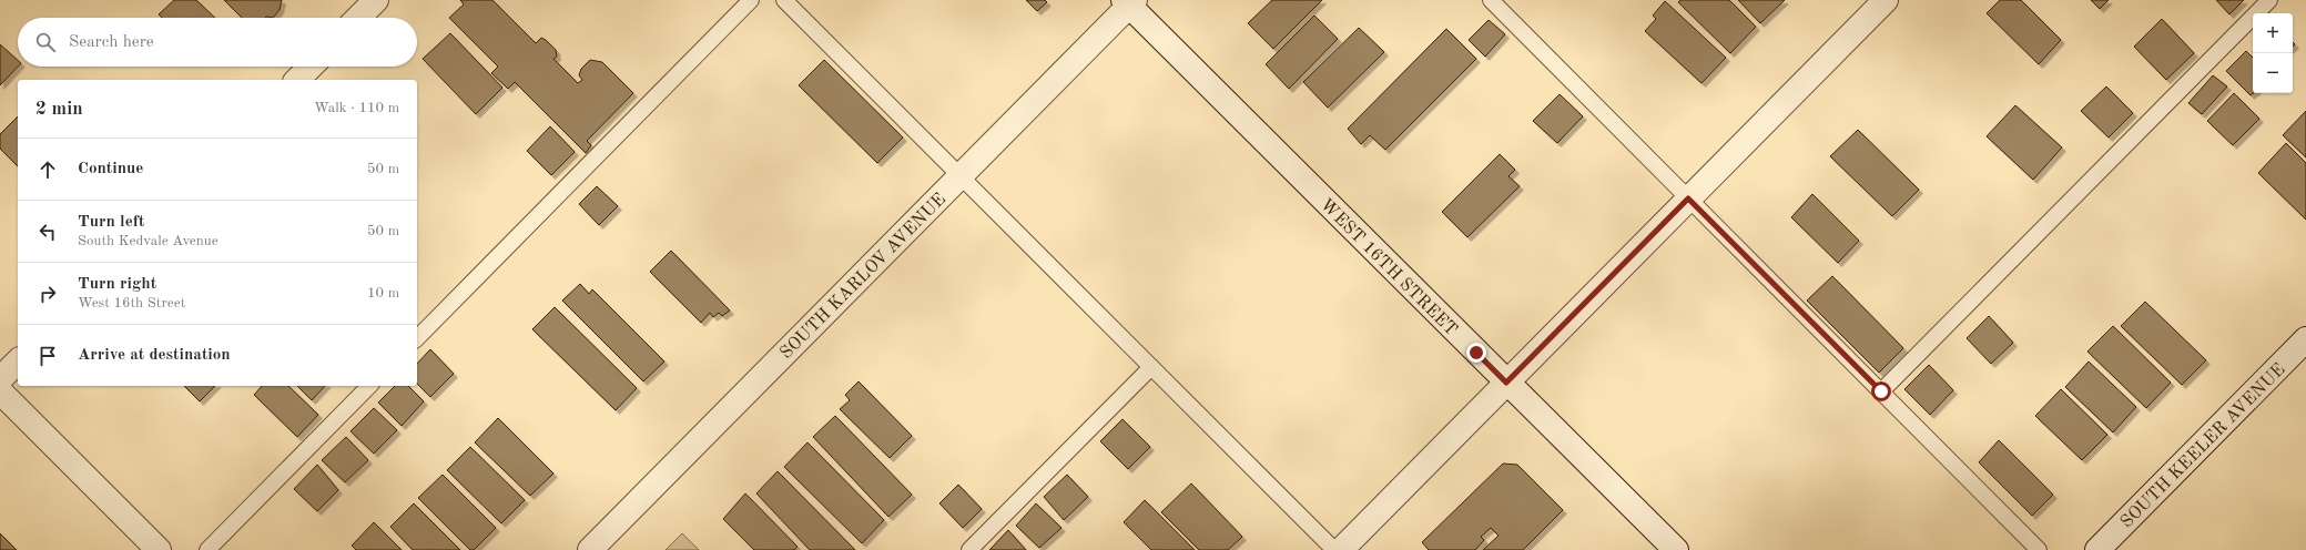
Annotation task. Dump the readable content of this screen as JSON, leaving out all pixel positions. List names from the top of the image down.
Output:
{
  "streets": {
    "street": ["WEST 16TH STREET", "SOUTH KARLOV AVENUE", "SOUTH KEELER AVENUE"]
  },
  "crossings": [
    ["WEST 16TH STREET", "SOUTH KARLOV AVENUE"]
  ],
  "page": {
    "map_buttons": ["+", "−"],
    "search": "Search here",
    "heading": ["2 min", "Walk · 110 m"],
    "list": [
      ["Continue", "50 m"],
      ["Turn left", "South Kedvale Avenue", "50 m"],
      ["Turn right", "West 16th Street", "10 m"],
      "Arrive at destination"
    ]
  }
}
